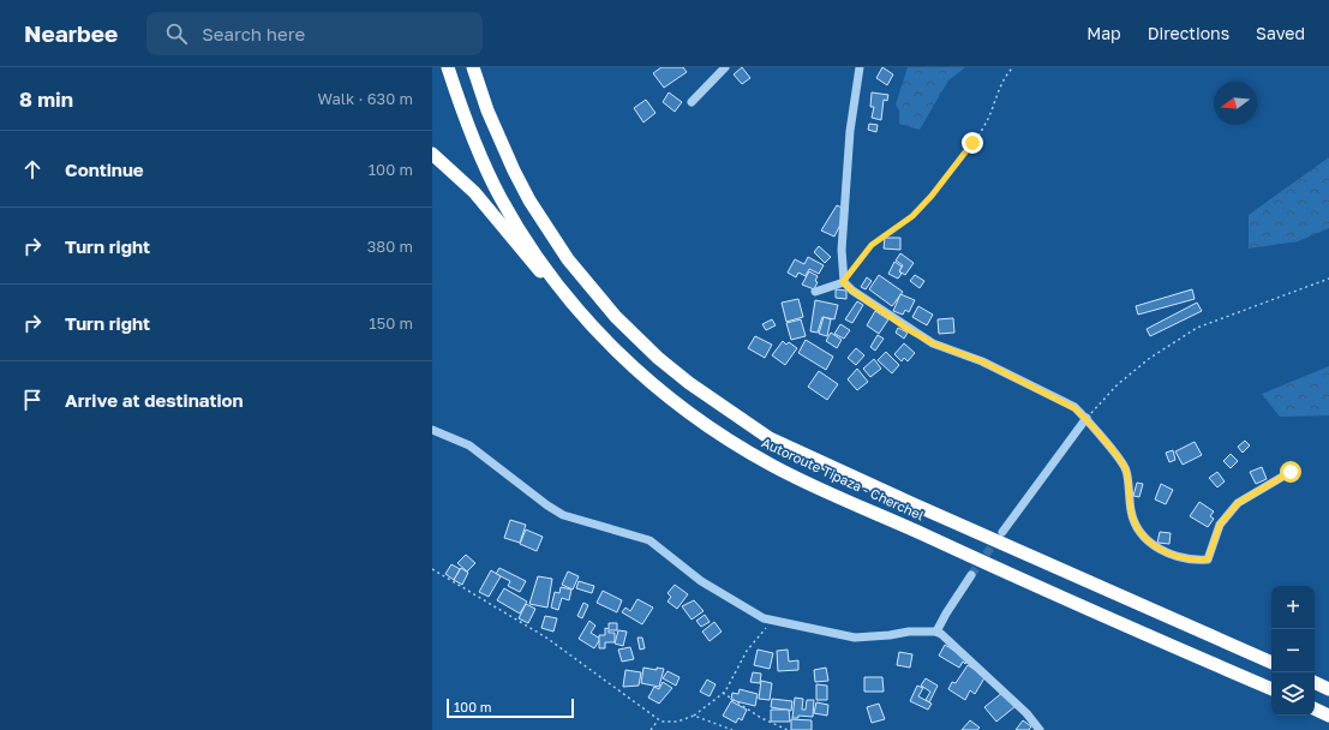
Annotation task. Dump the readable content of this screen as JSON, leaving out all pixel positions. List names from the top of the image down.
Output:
{
  "streets": {
    "highway": ["Autoroute Tipaza - Cherchel"]
  },
  "scale_bar": "100 m",
  "north": "left",
  "page": {
    "header": "Nearbee",
    "search": "Search here",
    "nav": ["Map", "Directions", "Saved"],
    "heading": ["8 min", "Walk · 630 m"],
    "list": [
      ["Continue", "100 m"],
      ["Turn right", "380 m"],
      ["Turn right", "150 m"],
      "Arrive at destination"
    ],
    "map_buttons": ["+", "−"],
    "scale": "100 m"
  }
}
